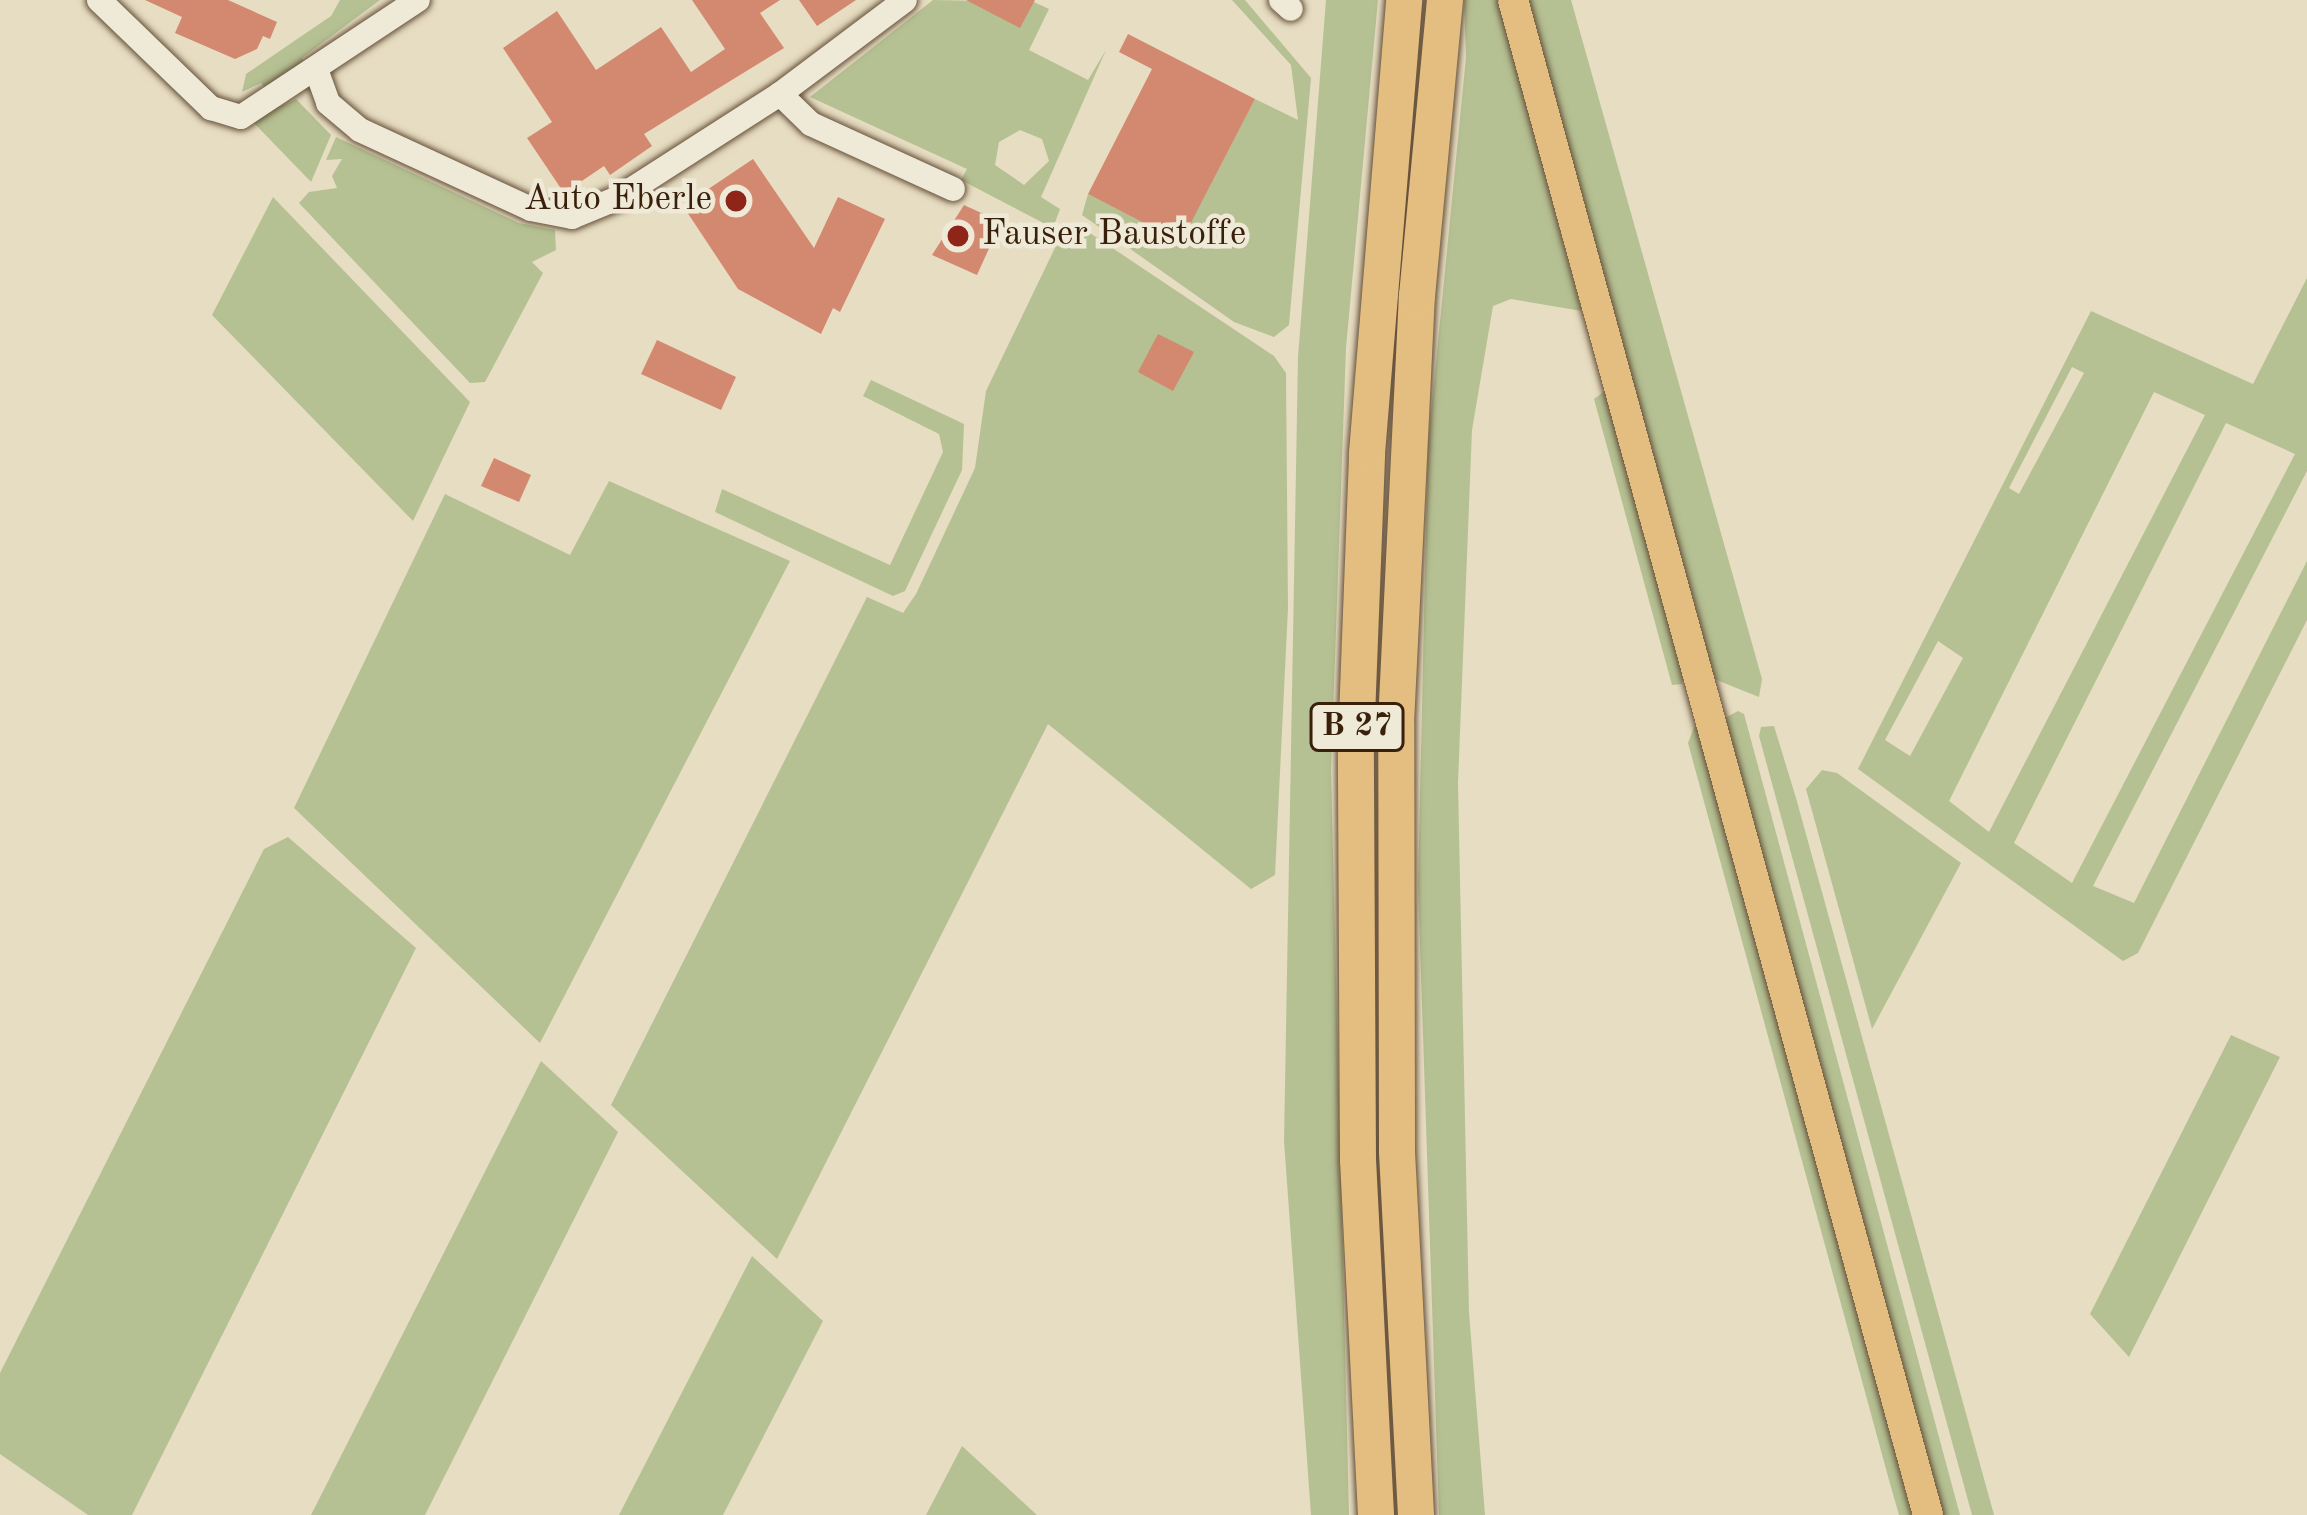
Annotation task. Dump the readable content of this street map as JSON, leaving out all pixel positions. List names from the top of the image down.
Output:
{
  "streets": {
    "highway": ["B 27"]
  },
  "places": ["Auto Eberle", "Fauser Baustoffe"]
}
